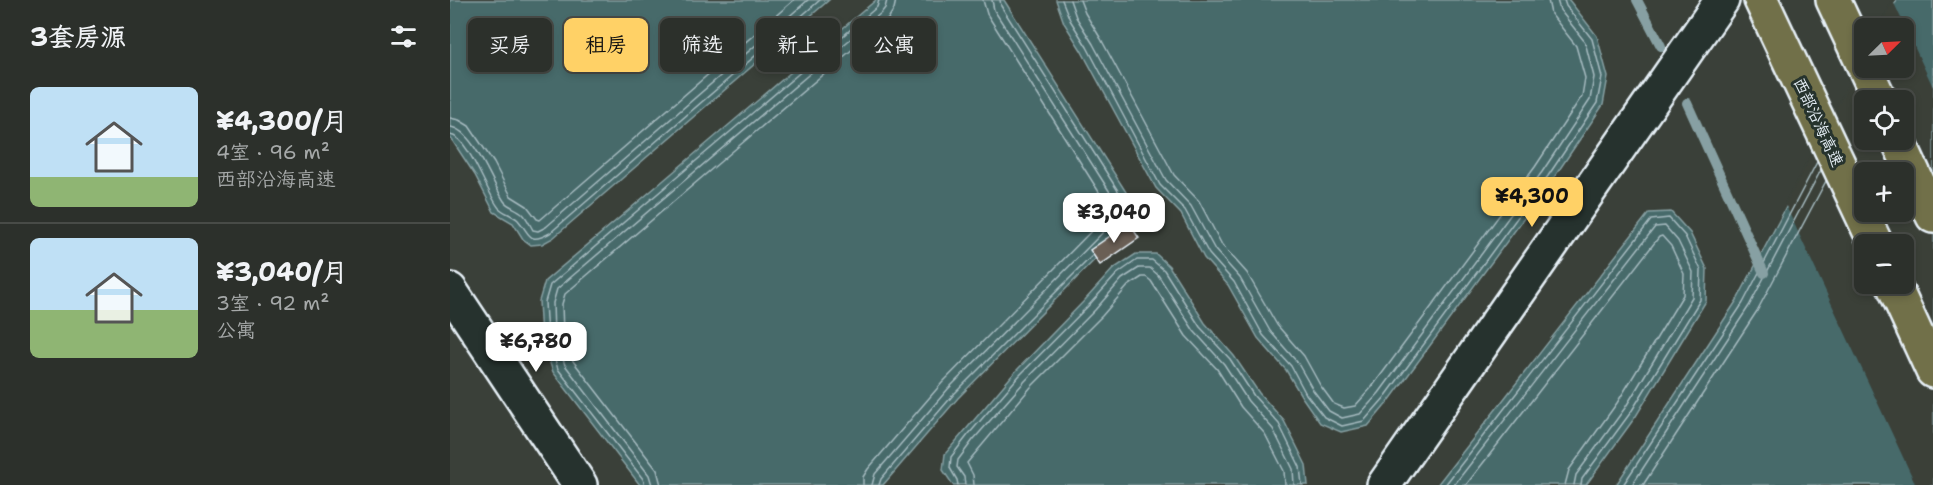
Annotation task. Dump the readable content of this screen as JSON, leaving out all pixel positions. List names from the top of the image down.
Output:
{
  "streets": {
    "highway": ["西部沿海高速"]
  },
  "north": "top right",
  "page": {
    "heading": "3套房源",
    "map_buttons": ["+", "−"],
    "chip": [
      "买房",
      "租房",
      "筛选",
      "新上",
      "公寓"
    ],
    "list": [
      {
        "name": "¥4,300/月",
        "note": "4室 · 96 m² · 西部沿海高速"
      },
      {
        "name": "¥3,040/月",
        "note": "3室 · 92 m² · 公寓"
      }
    ],
    "price": ["¥4,300", "¥3,040", "¥6,780"]
  }
}
